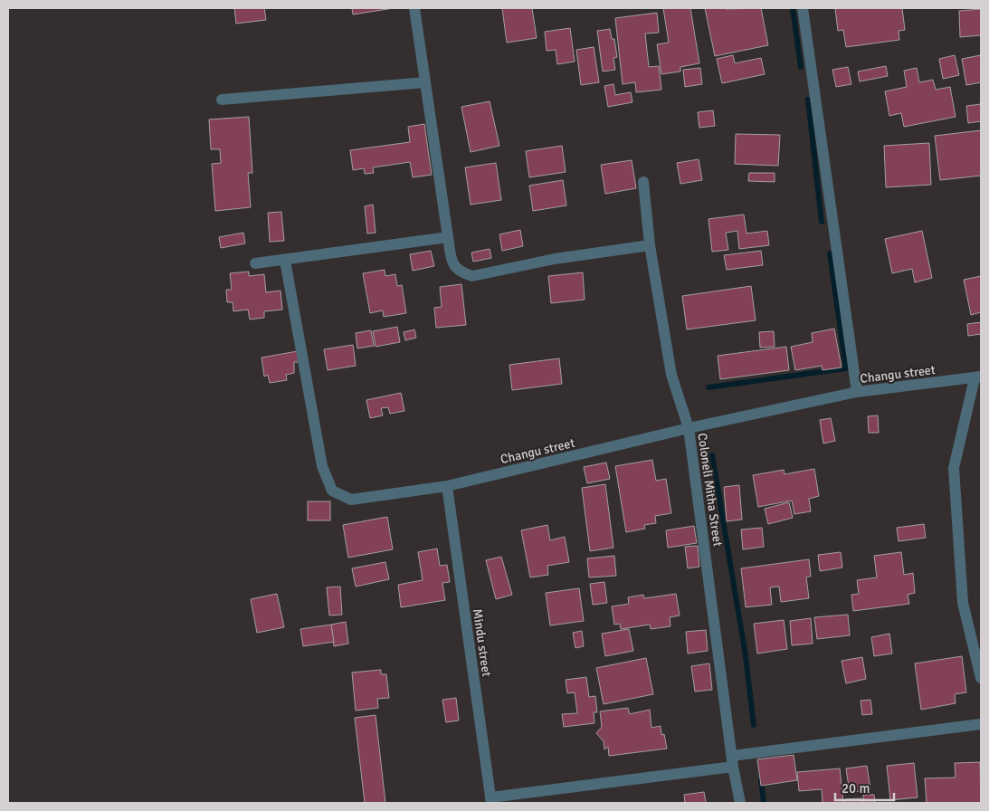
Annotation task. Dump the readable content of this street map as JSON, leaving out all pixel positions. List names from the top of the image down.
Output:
{
  "streets": {
    "street": ["Changu street", "Coloneli Mitha Street", "Mindu street"]
  },
  "crossings": [
    ["Changu street", "Coloneli Mitha Street"],
    ["Changu street", "Mindu street"]
  ],
  "scale_bar": "20 m"
}
